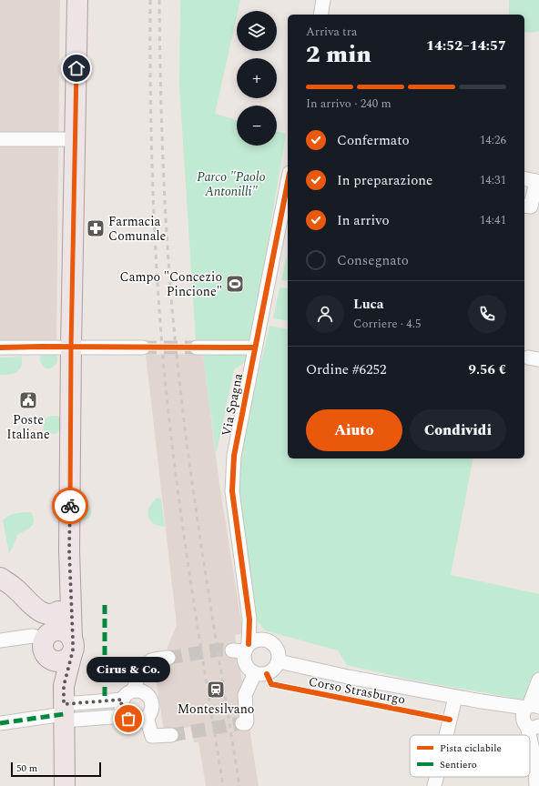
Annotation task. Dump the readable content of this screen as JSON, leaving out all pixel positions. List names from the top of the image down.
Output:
{
  "streets": {
    "street": ["Via Spagna", "Corso Strasburgo"]
  },
  "crossings": [
    ["Via Spagna", "Corso Strasburgo"]
  ],
  "parks": ["Parco \"Paolo Antonilli\""],
  "places": {
    "pharmacy": ["Farmacia Comunale"],
    "sports": ["Campo \"Concezio Pincione\""],
    "public building": ["Poste Italiane"],
    "station": ["Montesilvano"],
    "other": ["Cirus & Co."]
  },
  "legend": ["Pista ciclabile", "Sentiero"],
  "scale_bar": "50 m",
  "page": {
    "map_buttons": ["+", "−"],
    "heading": ["2 min", "Arriva tra", "14:52–14:57"],
    "panel": [
      "Luca",
      "Corriere · 4.5",
      "Ordine #6252",
      "9.56 €"
    ],
    "bar": "In arrivo · 240 m",
    "list": [
      ["Confermato", "14:26"],
      ["In preparazione", "14:31"],
      ["In arrivo", "14:41"],
      "Consegnato"
    ],
    "buttons": ["Aiuto", "Condividi"],
    "bubble": "Cirus & Co.",
    "scale": "50 m"
  }
}
